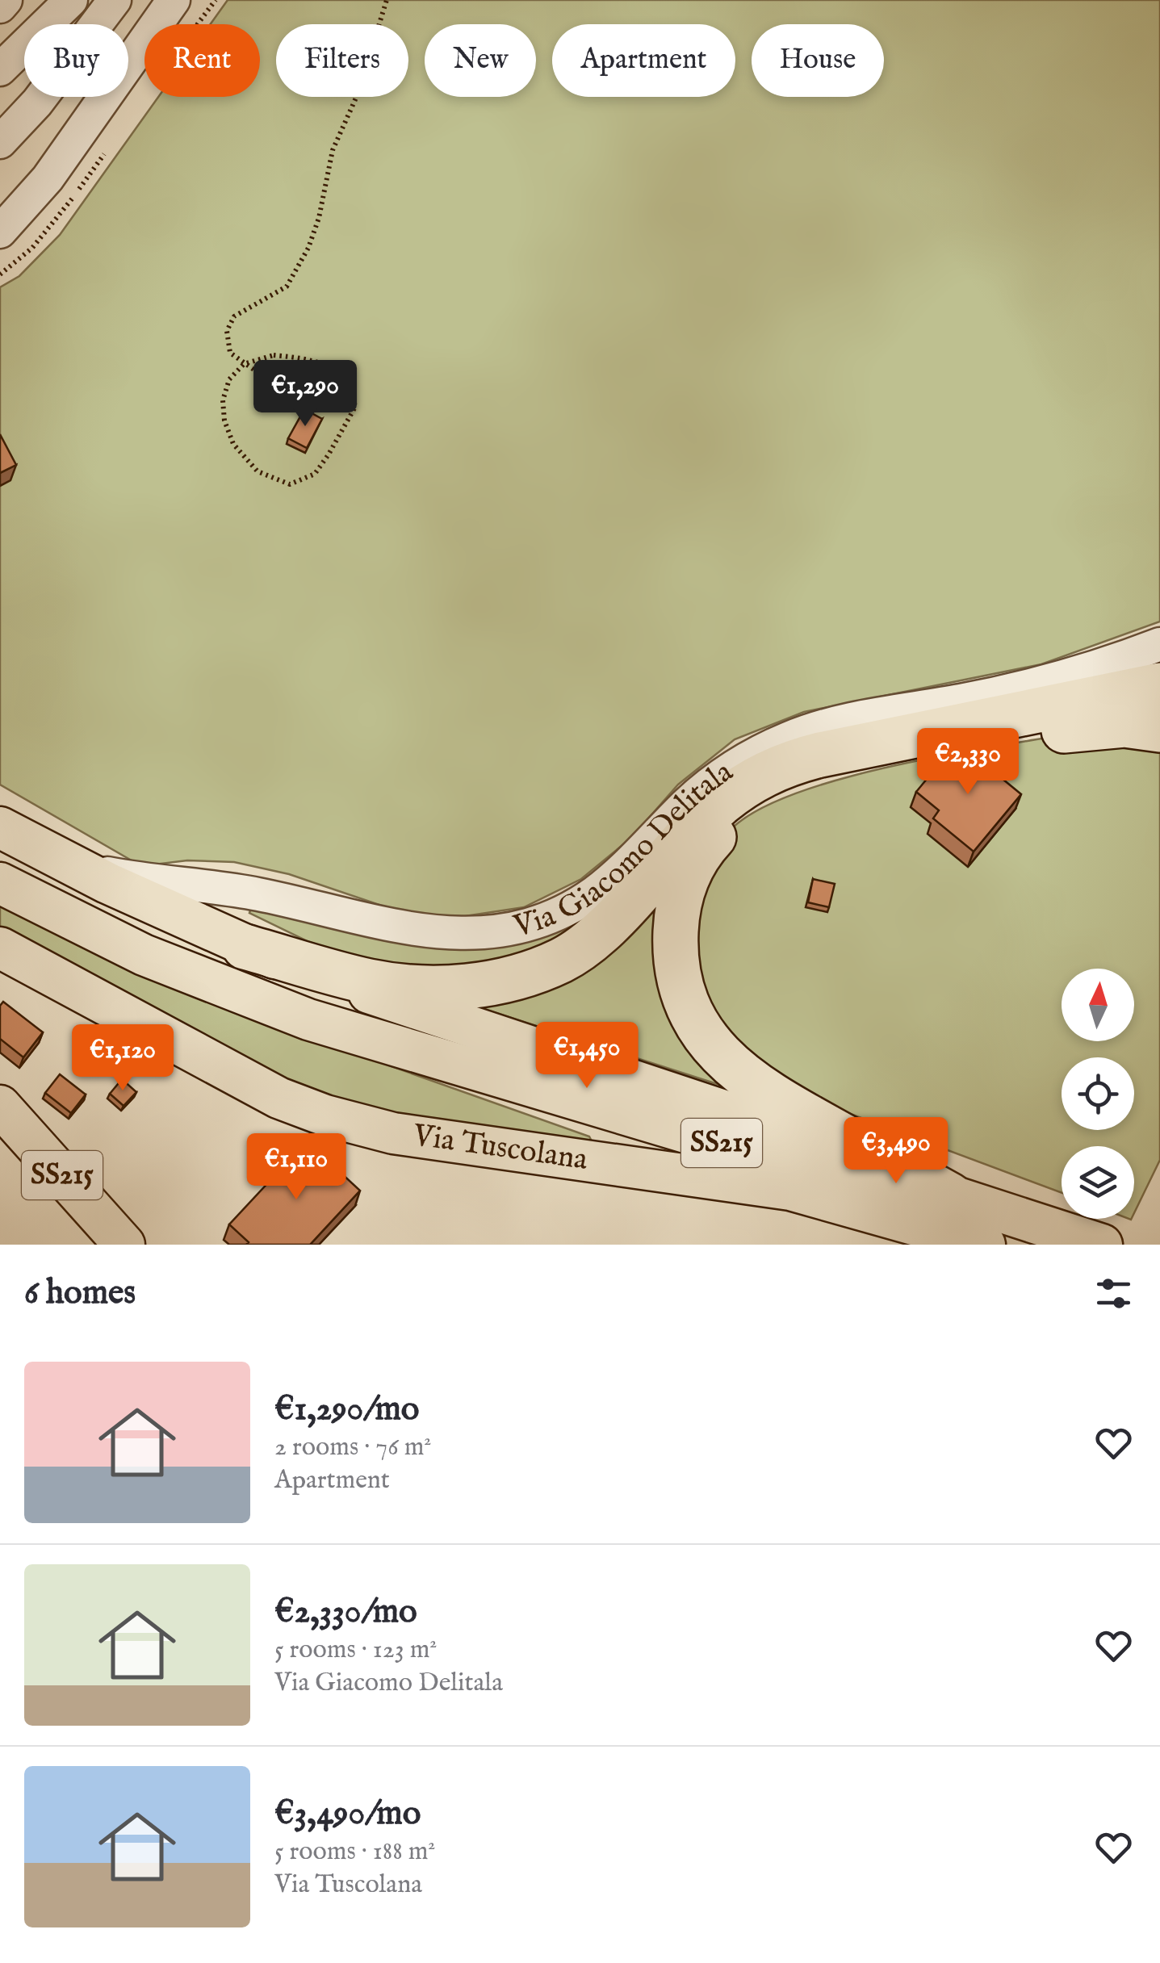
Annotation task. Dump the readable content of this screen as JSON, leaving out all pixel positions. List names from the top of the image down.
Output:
{
  "streets": {
    "main road": ["SS215", "Via Tuscolana"],
    "street": ["Via Giacomo Delitala"]
  },
  "crossings": [
    ["Via Giacomo Delitala", "Via Tuscolana"]
  ],
  "north": "top",
  "page": {
    "chip": [
      "Buy",
      "Rent",
      "Filters",
      "New",
      "Apartment",
      "House"
    ],
    "price": [
      "€1,290",
      "€2,330",
      "€1,450",
      "€1,120",
      "€3,490",
      "€1,110"
    ],
    "heading": "6 homes",
    "list": [
      {
        "name": "€1,290/mo",
        "note": "2 rooms · 76 m² · Apartment"
      },
      {
        "name": "€2,330/mo",
        "note": "5 rooms · 123 m² · Via Giacomo Delitala"
      },
      {
        "name": "€3,490/mo",
        "note": "5 rooms · 188 m² · Via Tuscolana"
      }
    ]
  }
}
